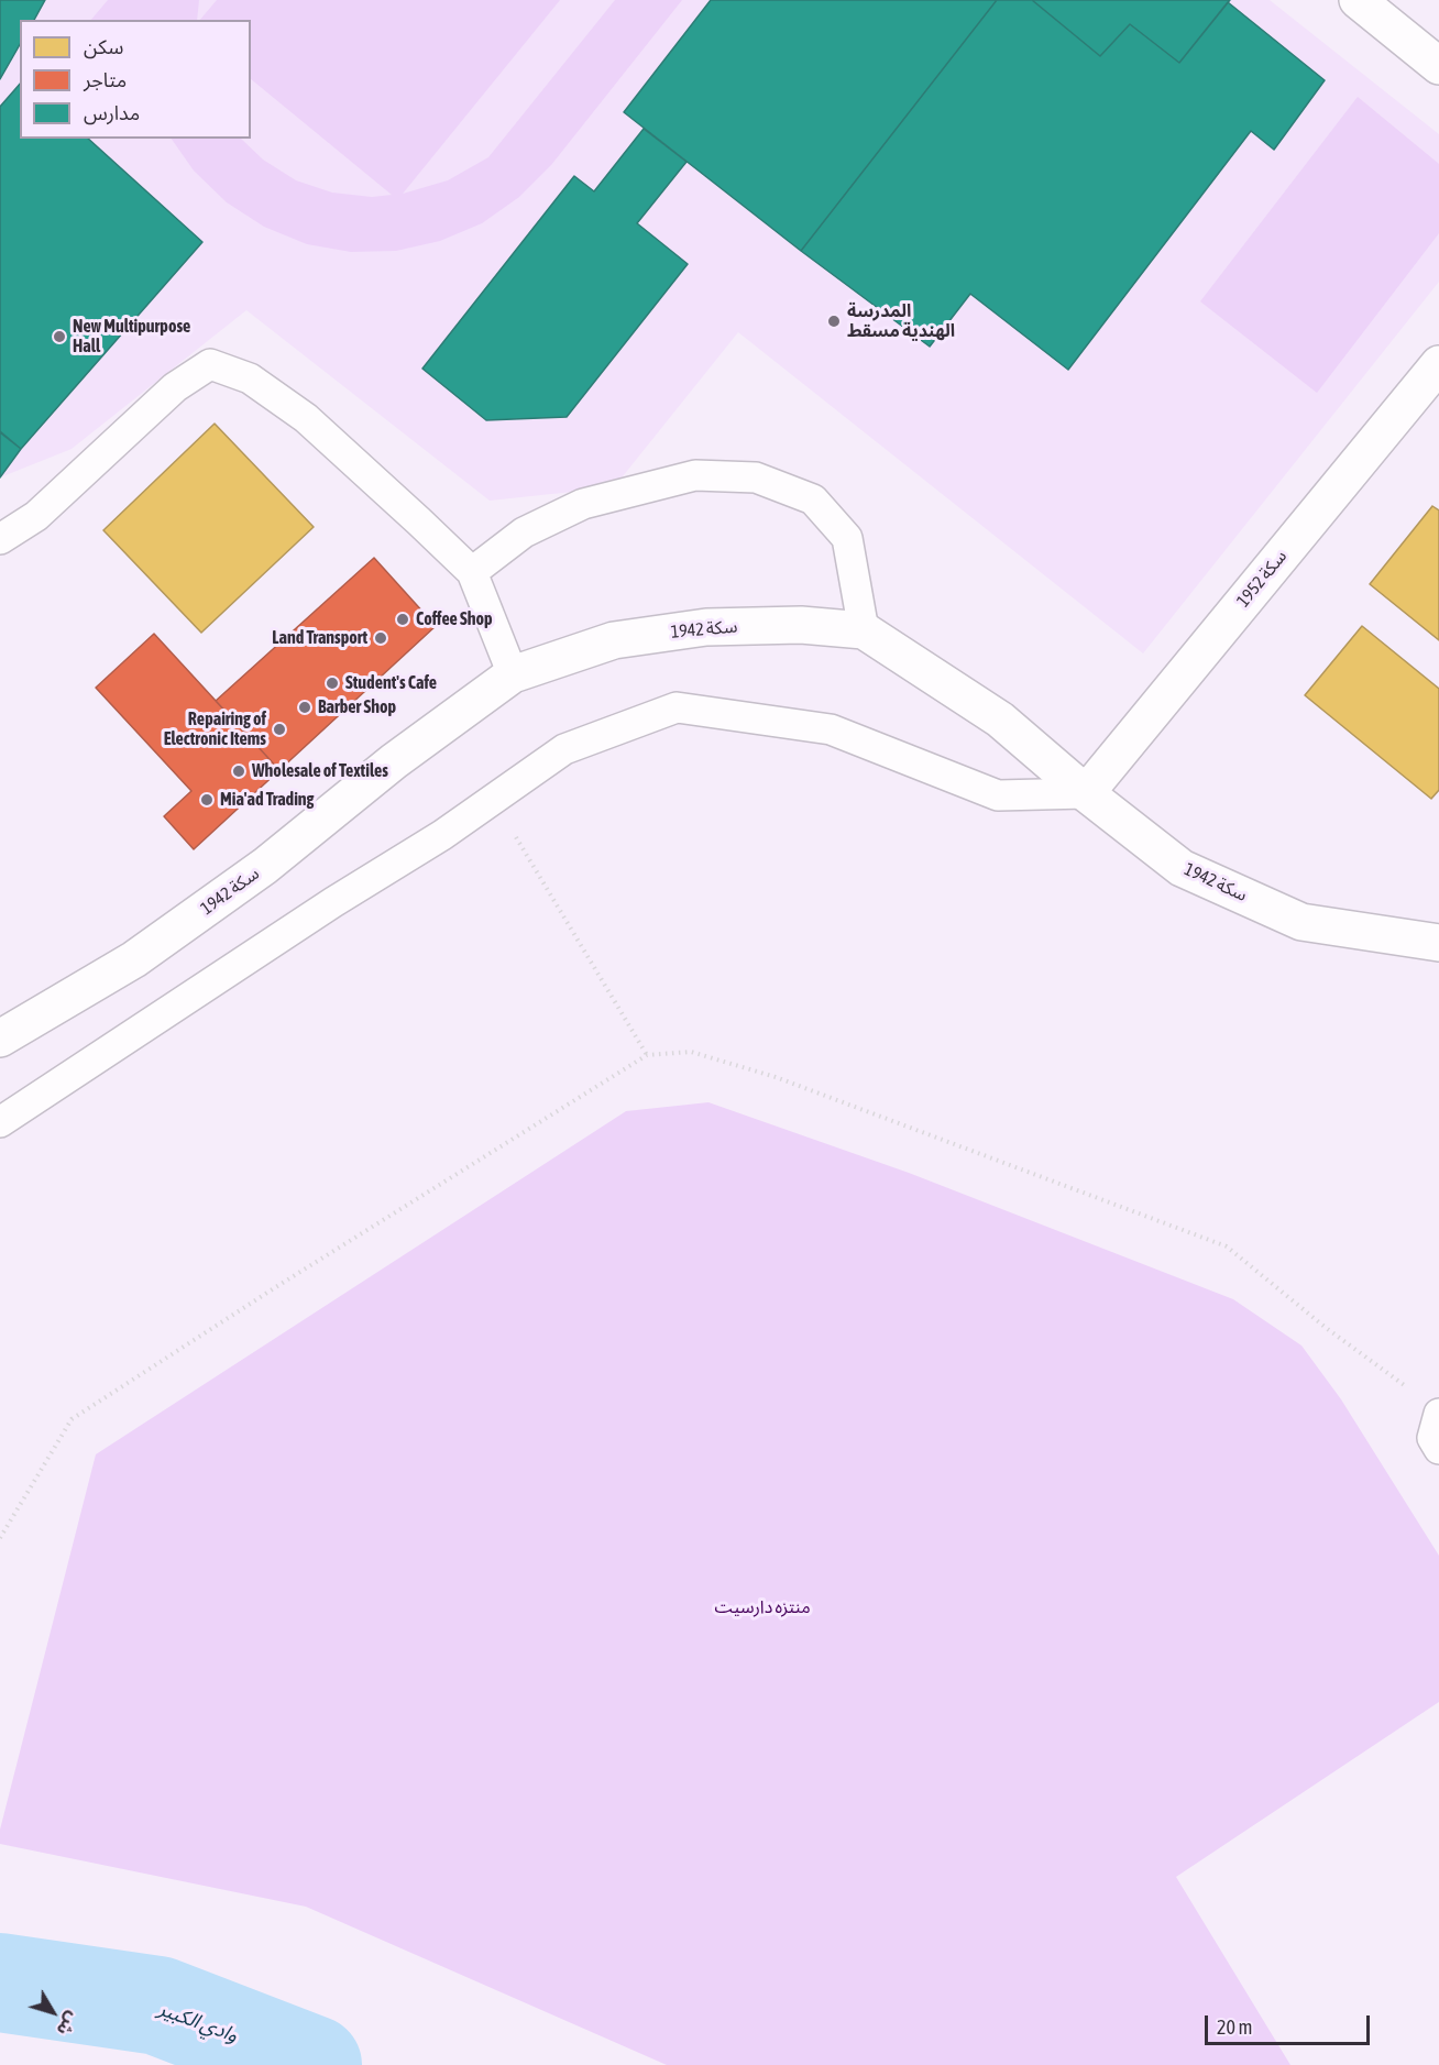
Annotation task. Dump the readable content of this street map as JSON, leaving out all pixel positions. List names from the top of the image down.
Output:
{
  "streets": {
    "street": ["سكة 1952", "سكة 1942"]
  },
  "crossings": [
    ["سكة 1952", "سكة 1942"]
  ],
  "water": ["وادي الكبير"],
  "parks": ["منتزه دارسيت"],
  "places": [
    "المدرسة الهندية مسقط",
    "New Multipurpose Hall",
    "Coffee Shop",
    "Land Transport",
    "Student's Cafe",
    "Barber Shop",
    "Repairing of Electronic Items",
    "Wholesale of Textiles",
    "Mia'ad Trading"
  ],
  "legend": ["سكن", "متاجر", "مدارس"],
  "scale_bar": "20 m",
  "north": "bottom right"
}
